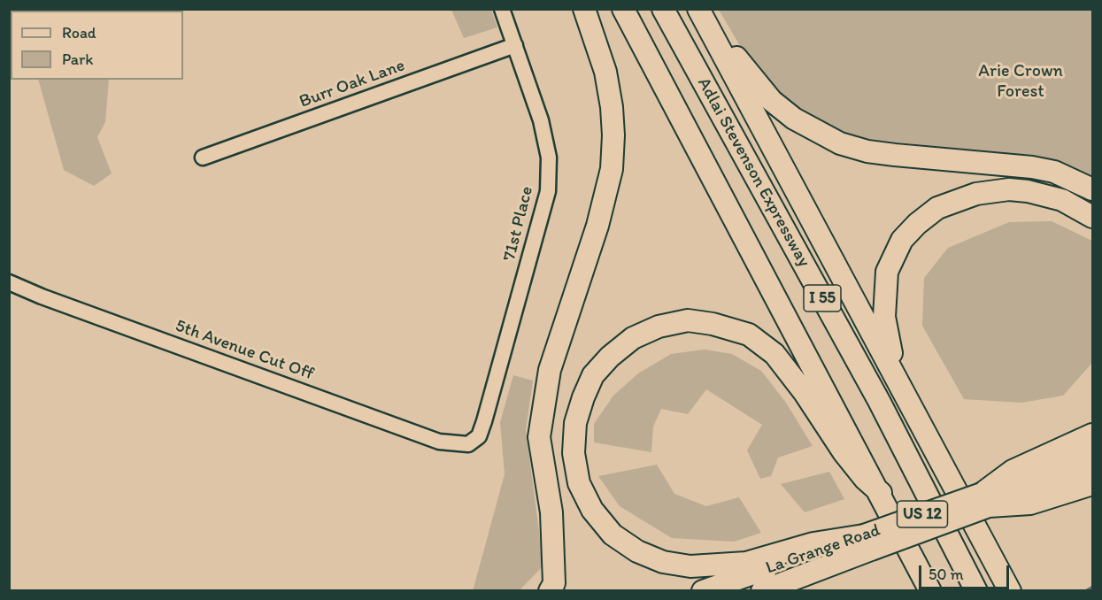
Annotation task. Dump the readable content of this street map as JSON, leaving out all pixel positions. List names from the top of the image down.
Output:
{
  "streets": {
    "highway": [
      "Adlai Stevenson Expressway",
      "I 55",
      "US 12",
      "La Grange Road"
    ],
    "street": ["Burr Oak Lane", "71st Place", "5th Avenue Cut Off"]
  },
  "crossings": [
    ["Burr Oak Lane", "71st Place"],
    ["71st Place", "5th Avenue Cut Off"]
  ],
  "parks": ["Arie Crown Forest"],
  "legend": ["Road", "Park"],
  "scale_bar": "50 m"
}
